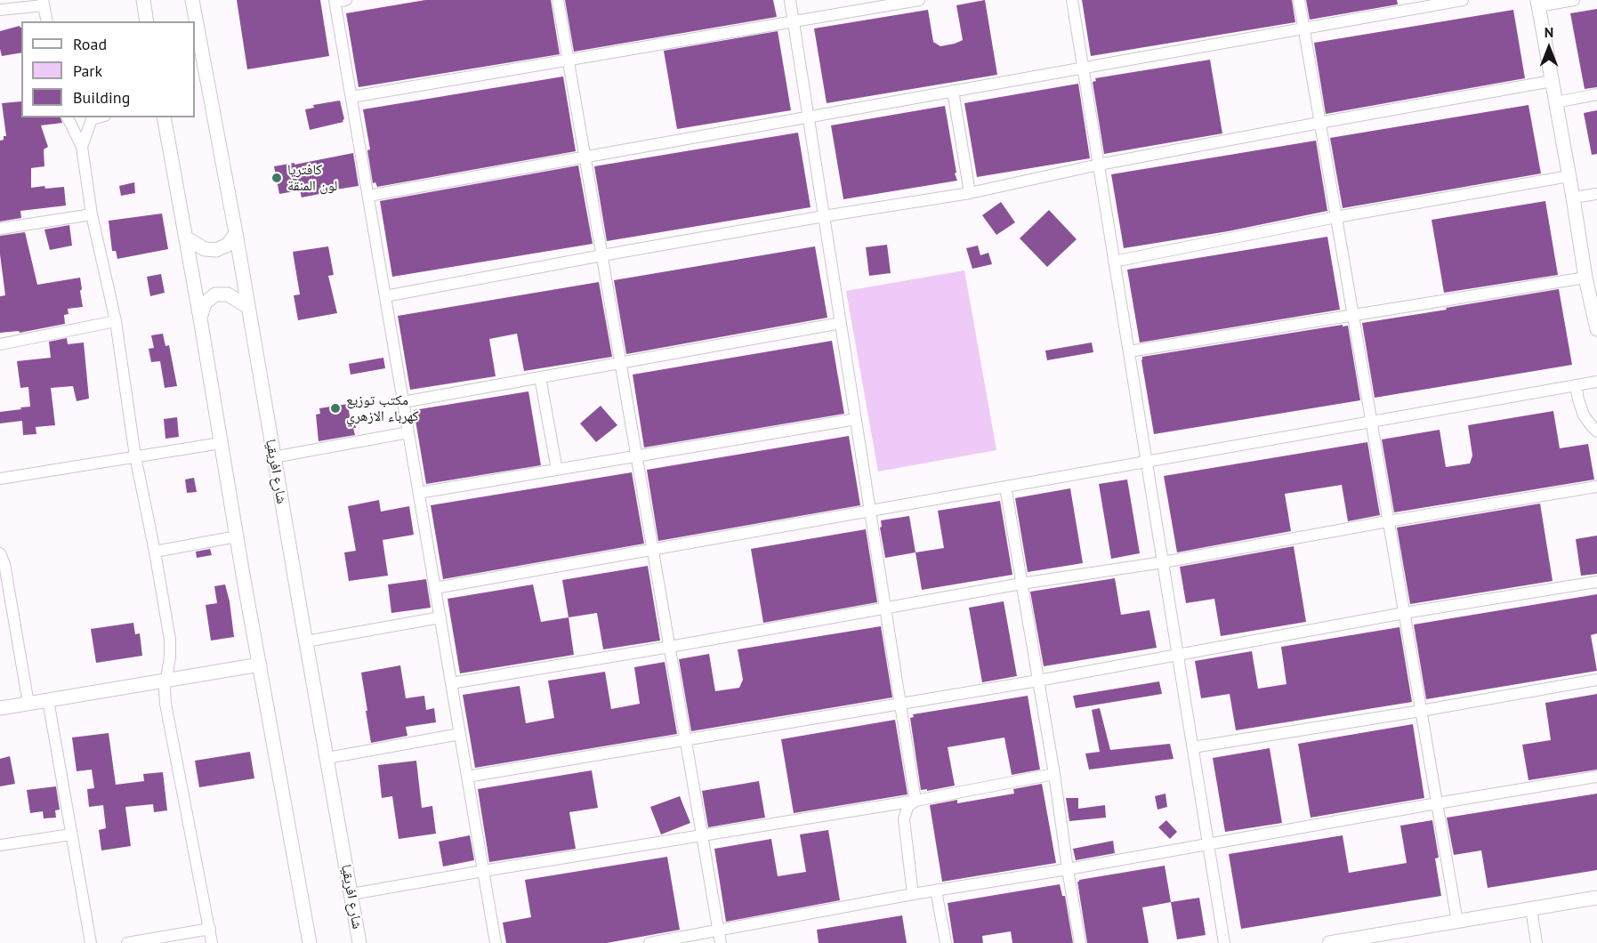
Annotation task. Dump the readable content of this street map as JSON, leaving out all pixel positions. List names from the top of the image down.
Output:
{
  "streets": {
    "street": ["شارع افريقيا"]
  },
  "places": ["كافتريا لون المنقة", "مكتب توزيع كهرباء الازهري"],
  "legend": ["Road", "Park", "Building"],
  "north": "top"
}
